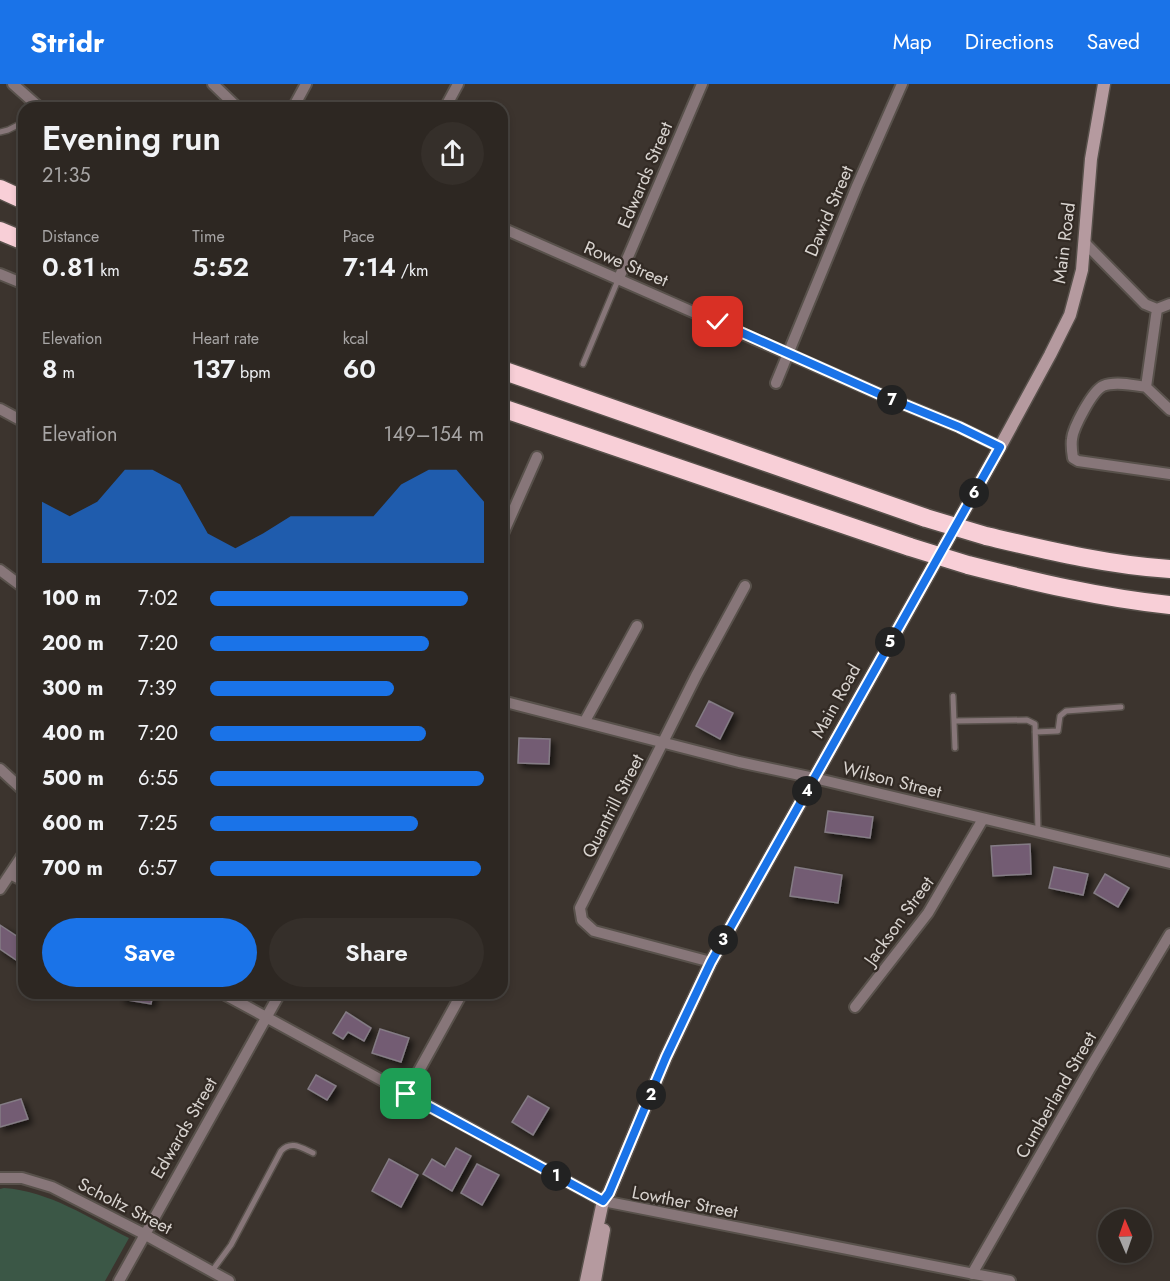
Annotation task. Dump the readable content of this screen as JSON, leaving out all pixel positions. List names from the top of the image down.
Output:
{
  "streets": {
    "street": [
      "Edwards Street",
      "Dawid Street",
      "Main Road",
      "Rowe Street",
      "Wilson Street",
      "Quantrill Street",
      "Jackson Street",
      "Cumberland Street",
      "Lowther Street",
      "Scholtz Street"
    ]
  },
  "crossings": [
    ["Edwards Street", "Rowe Street"],
    ["Edwards Street", "Lowther Street"],
    ["Edwards Street", "Scholtz Street"],
    ["Dawid Street", "Rowe Street"],
    ["Main Road", "Rowe Street"],
    ["Main Road", "Wilson Street"],
    ["Main Road", "Quantrill Street"],
    ["Main Road", "Lowther Street"],
    ["Wilson Street", "Quantrill Street"],
    ["Wilson Street", "Jackson Street"],
    ["Cumberland Street", "Lowther Street"]
  ],
  "north": "top",
  "page": {
    "header": "Stridr",
    "nav": ["Map", "Directions", "Saved"],
    "heading": ["Evening run", "21:35"],
    "stats": [
      ["Distance", "0.81 km"],
      ["Time", "5:52"],
      ["Pace", "7:14 /km"],
      ["Elevation", "8 m"],
      ["Heart rate", "137 bpm"],
      ["kcal", "60"]
    ],
    "pins": [
      "7",
      "6",
      "5",
      "4",
      "3",
      "2",
      "1"
    ],
    "chart": ["Elevation", "149–154 m"],
    "list": [
      {
        "name": "100 m",
        "note": "7:02"
      },
      {
        "name": "200 m",
        "note": "7:20"
      },
      {
        "name": "300 m",
        "note": "7:39"
      },
      {
        "name": "400 m",
        "note": "7:20"
      },
      {
        "name": "500 m",
        "note": "6:55"
      },
      {
        "name": "600 m",
        "note": "7:25"
      },
      {
        "name": "700 m",
        "note": "6:57"
      }
    ],
    "buttons": ["Save", "Share"]
  }
}
